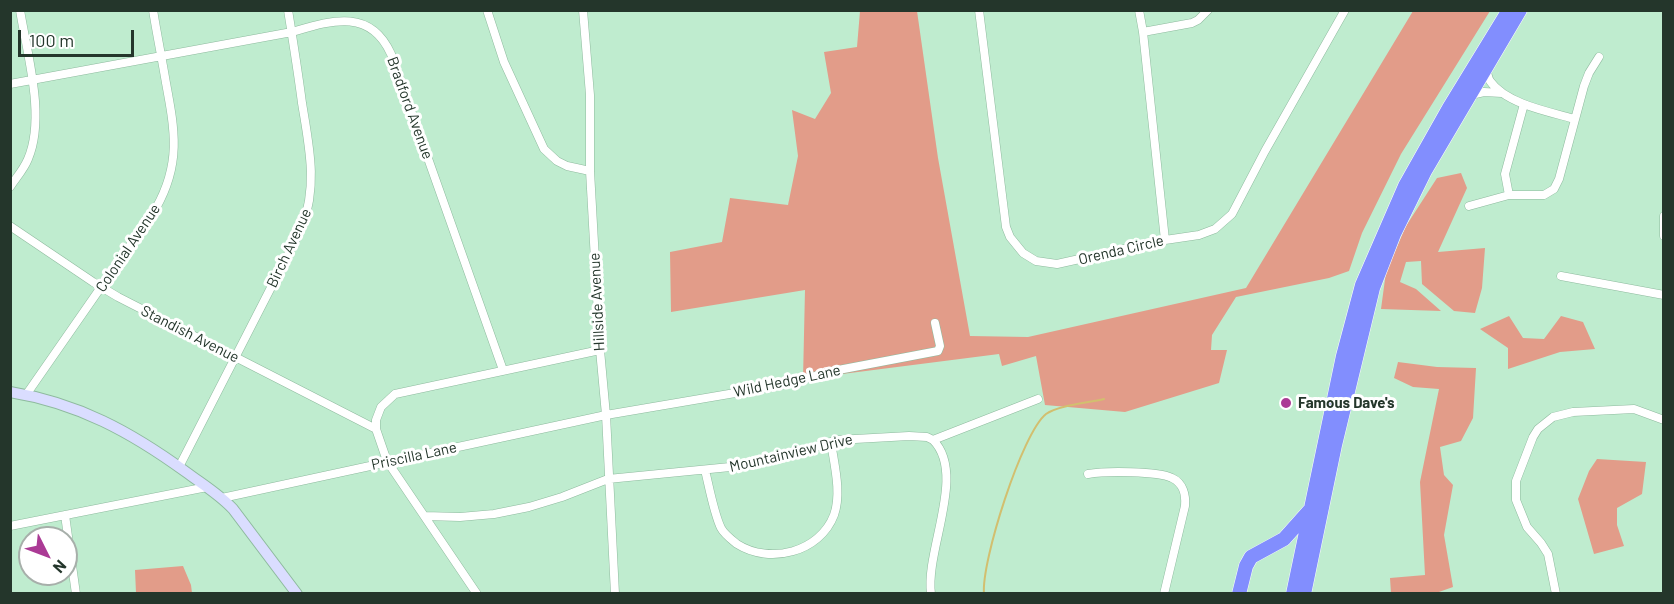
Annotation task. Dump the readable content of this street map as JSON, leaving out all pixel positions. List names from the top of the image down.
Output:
{
  "streets": {
    "street": [
      "Bradford Avenue",
      "Colonial Avenue",
      "Birch Avenue",
      "Orenda Circle",
      "Hillside Avenue",
      "Standish Avenue",
      "Wild Hedge Lane",
      "Mountainview Drive",
      "Priscilla Lane"
    ]
  },
  "crossings": [
    ["Bradford Avenue", "Colonial Avenue"],
    ["Bradford Avenue", "Birch Avenue"],
    ["Colonial Avenue", "Standish Avenue"],
    ["Birch Avenue", "Standish Avenue"],
    ["Hillside Avenue", "Wild Hedge Lane"],
    ["Hillside Avenue", "Mountainview Drive"],
    ["Hillside Avenue", "Priscilla Lane"],
    ["Wild Hedge Lane", "Priscilla Lane"]
  ],
  "places": ["Famous Dave's"],
  "scale_bar": "100 m",
  "north": "bottom right"
}
